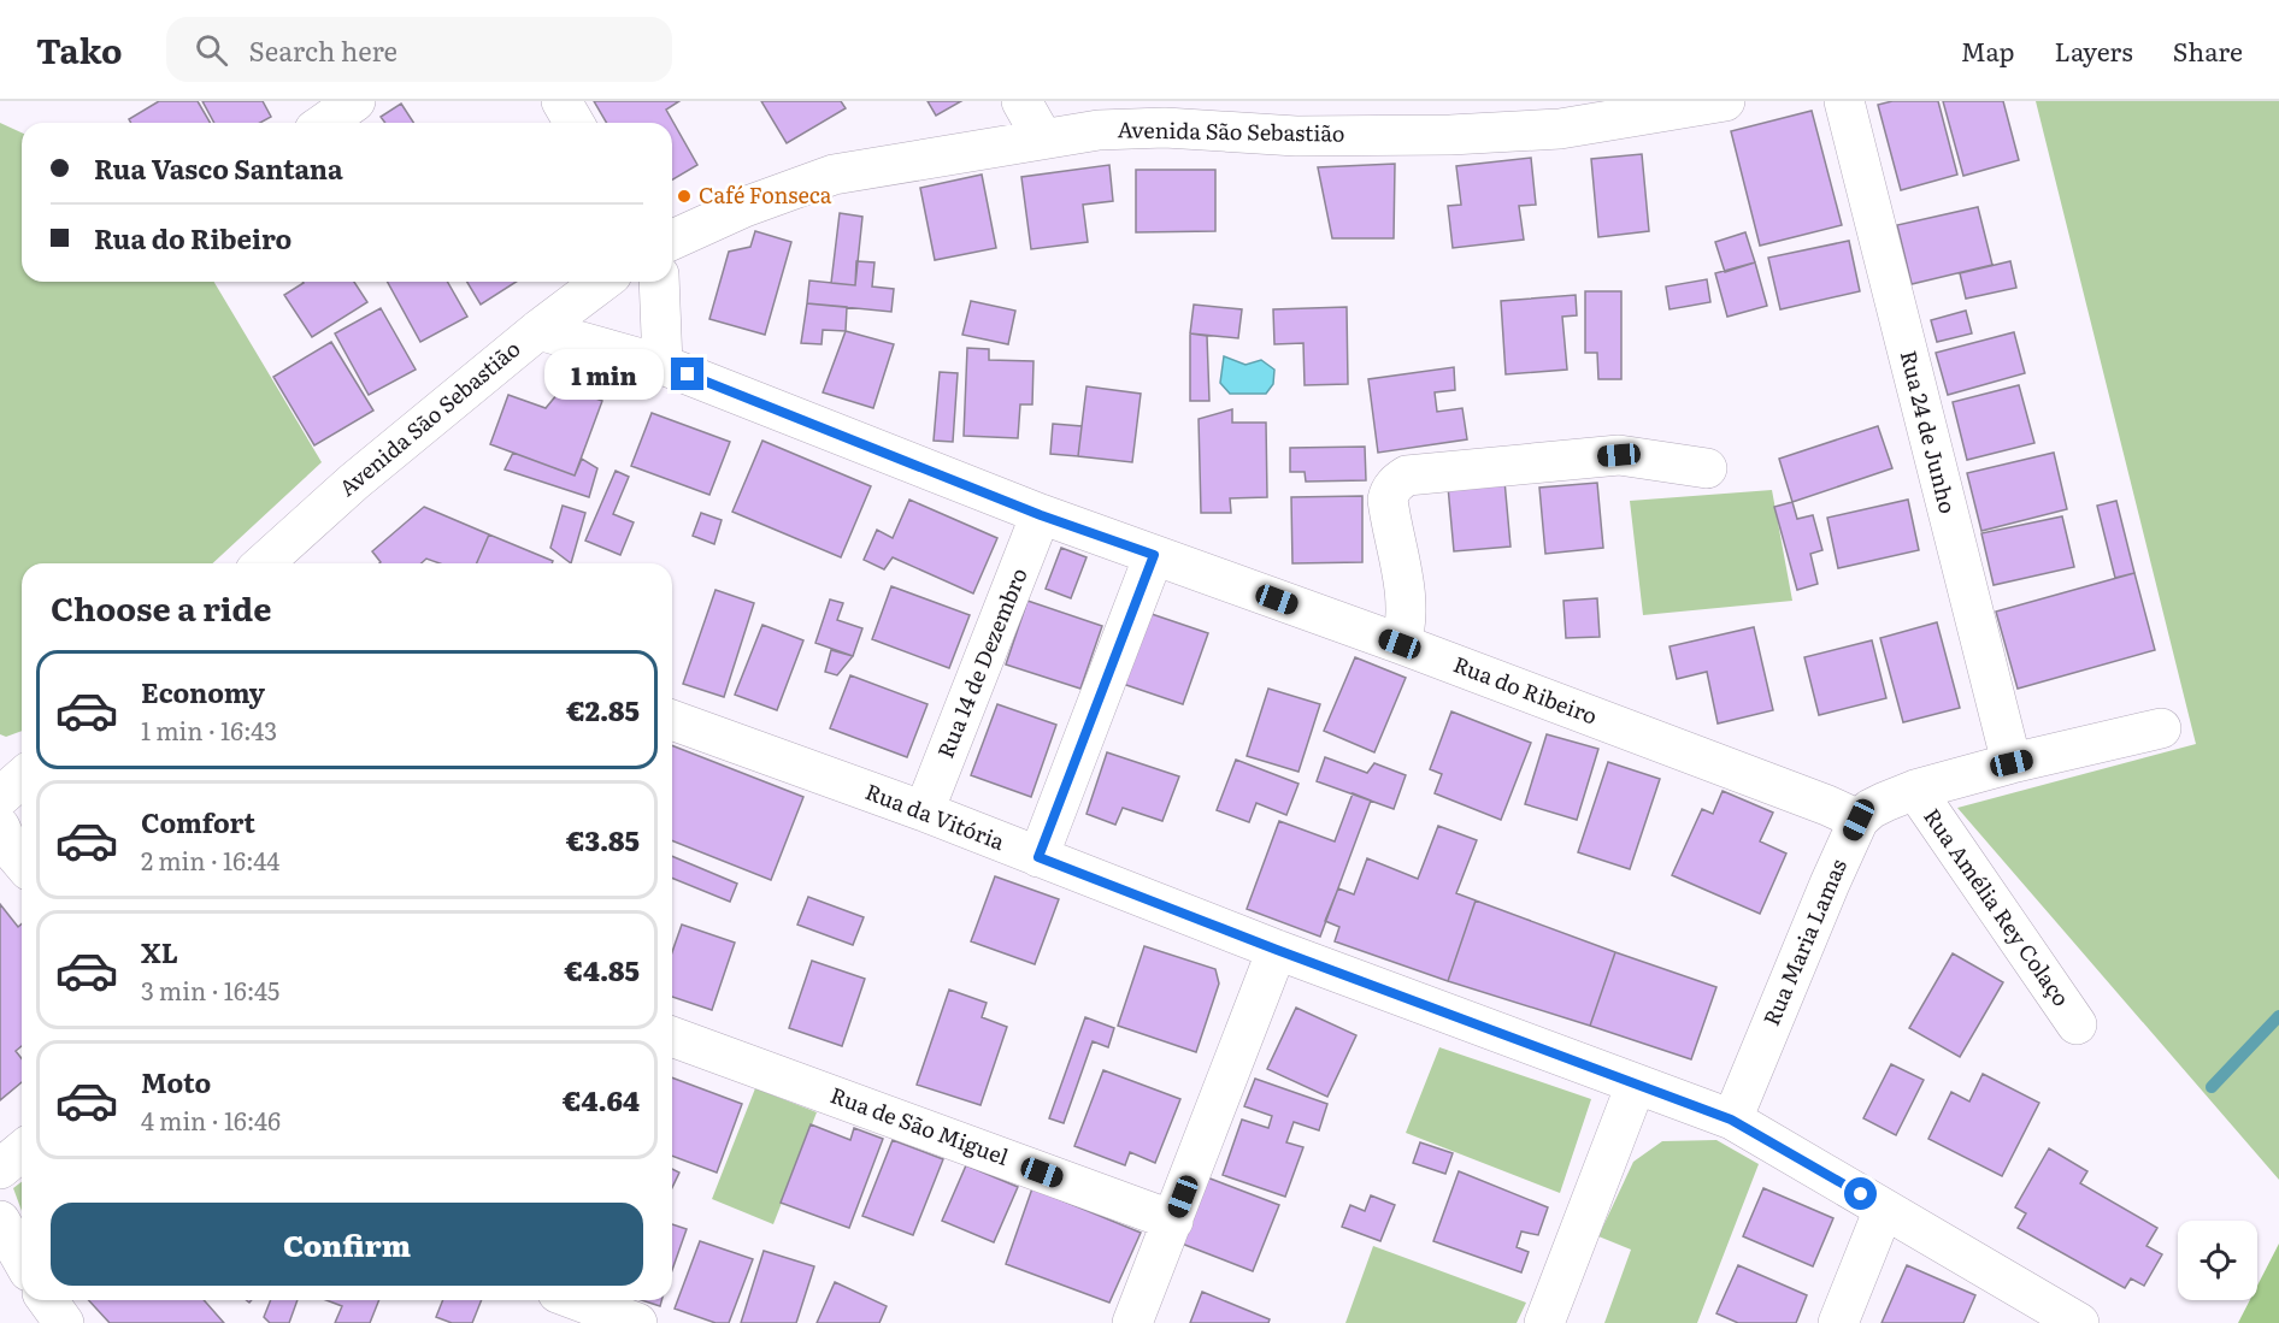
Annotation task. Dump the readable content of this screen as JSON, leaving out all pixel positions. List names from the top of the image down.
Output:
{
  "streets": {
    "street": [
      "Avenida São Sebastião",
      "Rua 24 de Junho",
      "Rua 14 de Dezembro",
      "Rua do Ribeiro",
      "Rua da Vitória",
      "Rua Amélia Rey Colaço",
      "Rua Maria Lamas",
      "Rua de São Miguel"
    ]
  },
  "crossings": [
    ["Avenida São Sebastião", "Rua do Ribeiro"],
    ["Rua 14 de Dezembro", "Rua do Ribeiro"],
    ["Rua 14 de Dezembro", "Rua da Vitória"],
    ["Rua do Ribeiro", "Rua Maria Lamas"],
    ["Rua da Vitória", "Rua Maria Lamas"]
  ],
  "places": ["Café Fonseca"],
  "page": {
    "header": "Tako",
    "search": "Search here",
    "nav": ["Map", "Layers", "Share"],
    "banner": ["Rua Vasco Santana", "Rua do Ribeiro"],
    "bubble": "1 min",
    "heading": "Choose a ride",
    "list": [
      {
        "name": "Economy",
        "note": "1 min · 16:43",
        "value": "€2.85"
      },
      {
        "name": "Comfort",
        "note": "2 min · 16:44",
        "value": "€3.85"
      },
      {
        "name": "XL",
        "note": "3 min · 16:45",
        "value": "€4.85"
      },
      {
        "name": "Moto",
        "note": "4 min · 16:46",
        "value": "€4.64"
      }
    ],
    "buttons": "Confirm"
  }
}
